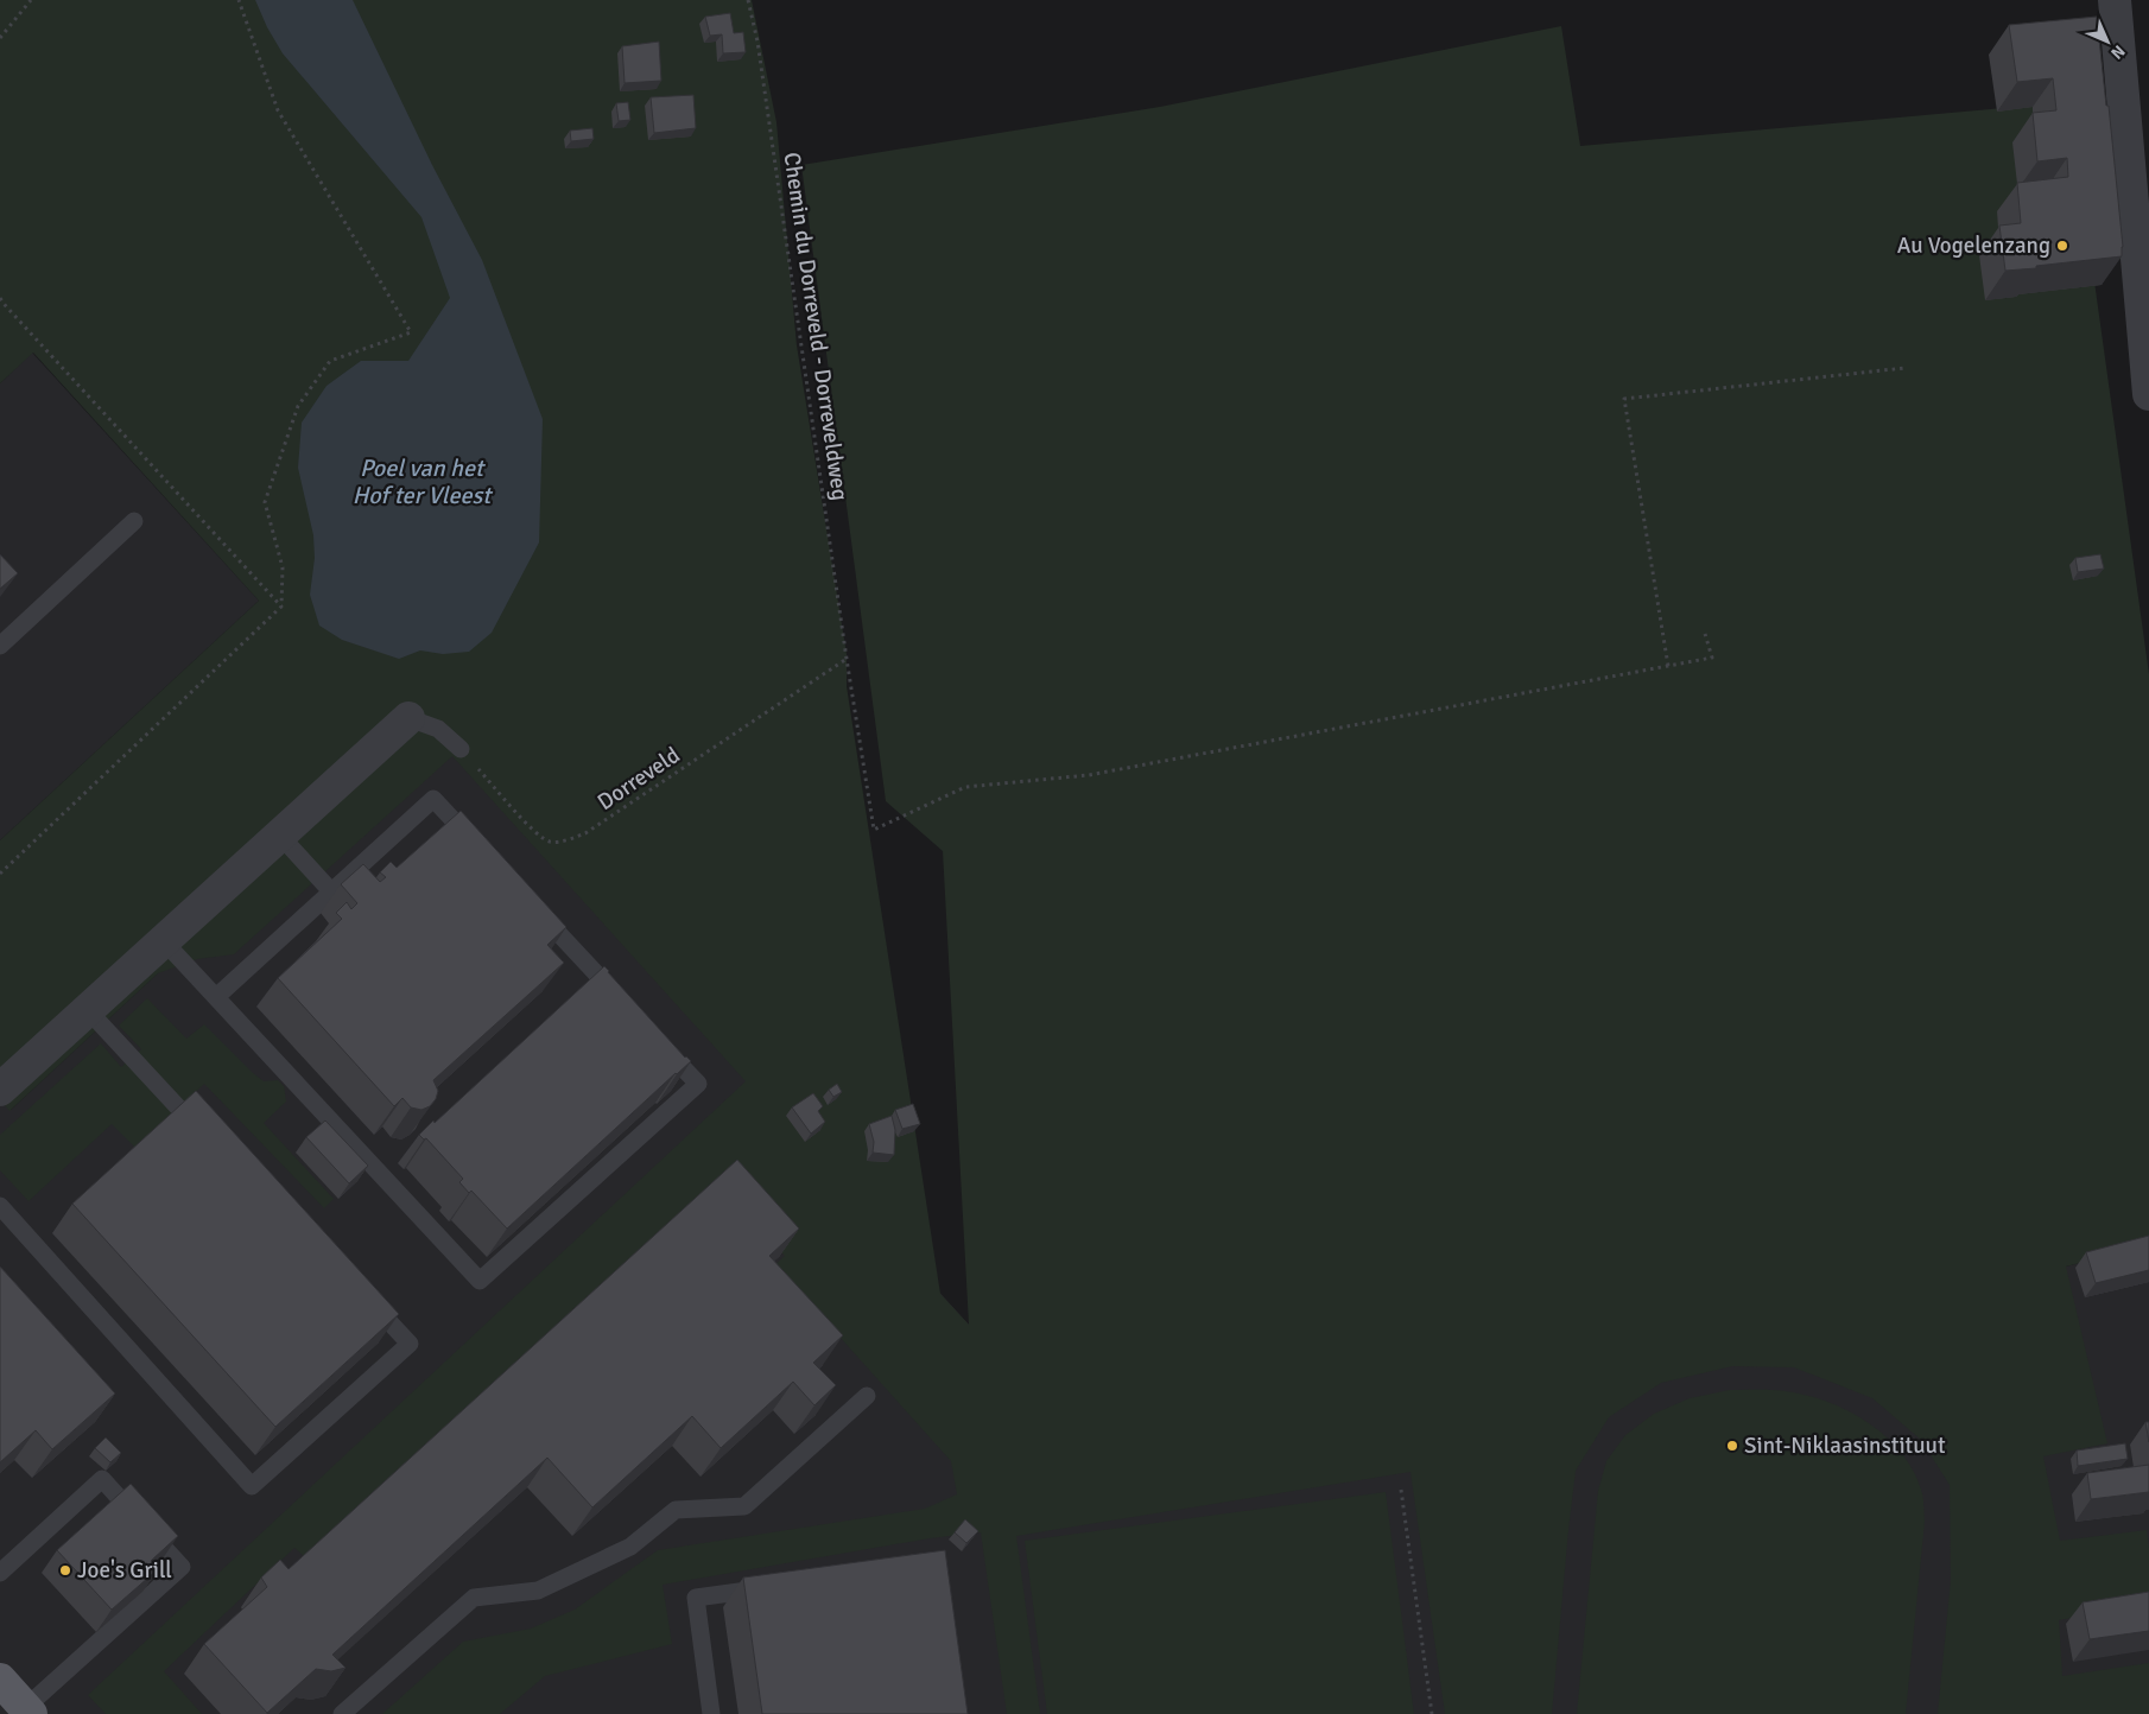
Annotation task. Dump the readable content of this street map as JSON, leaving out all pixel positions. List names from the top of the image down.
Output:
{
  "streets": {
    "path": ["Chemin du Dorreveld - Dorreveldweg", "Dorreveld"]
  },
  "crossings": [
    ["Chemin du Dorreveld - Dorreveldweg", "Dorreveld"]
  ],
  "water": ["Poel van het Hof ter Vleest"],
  "places": ["Au Vogelenzang", "Sint-Niklaasinstituut", "Joe's Grill"],
  "north": "bottom right"
}
